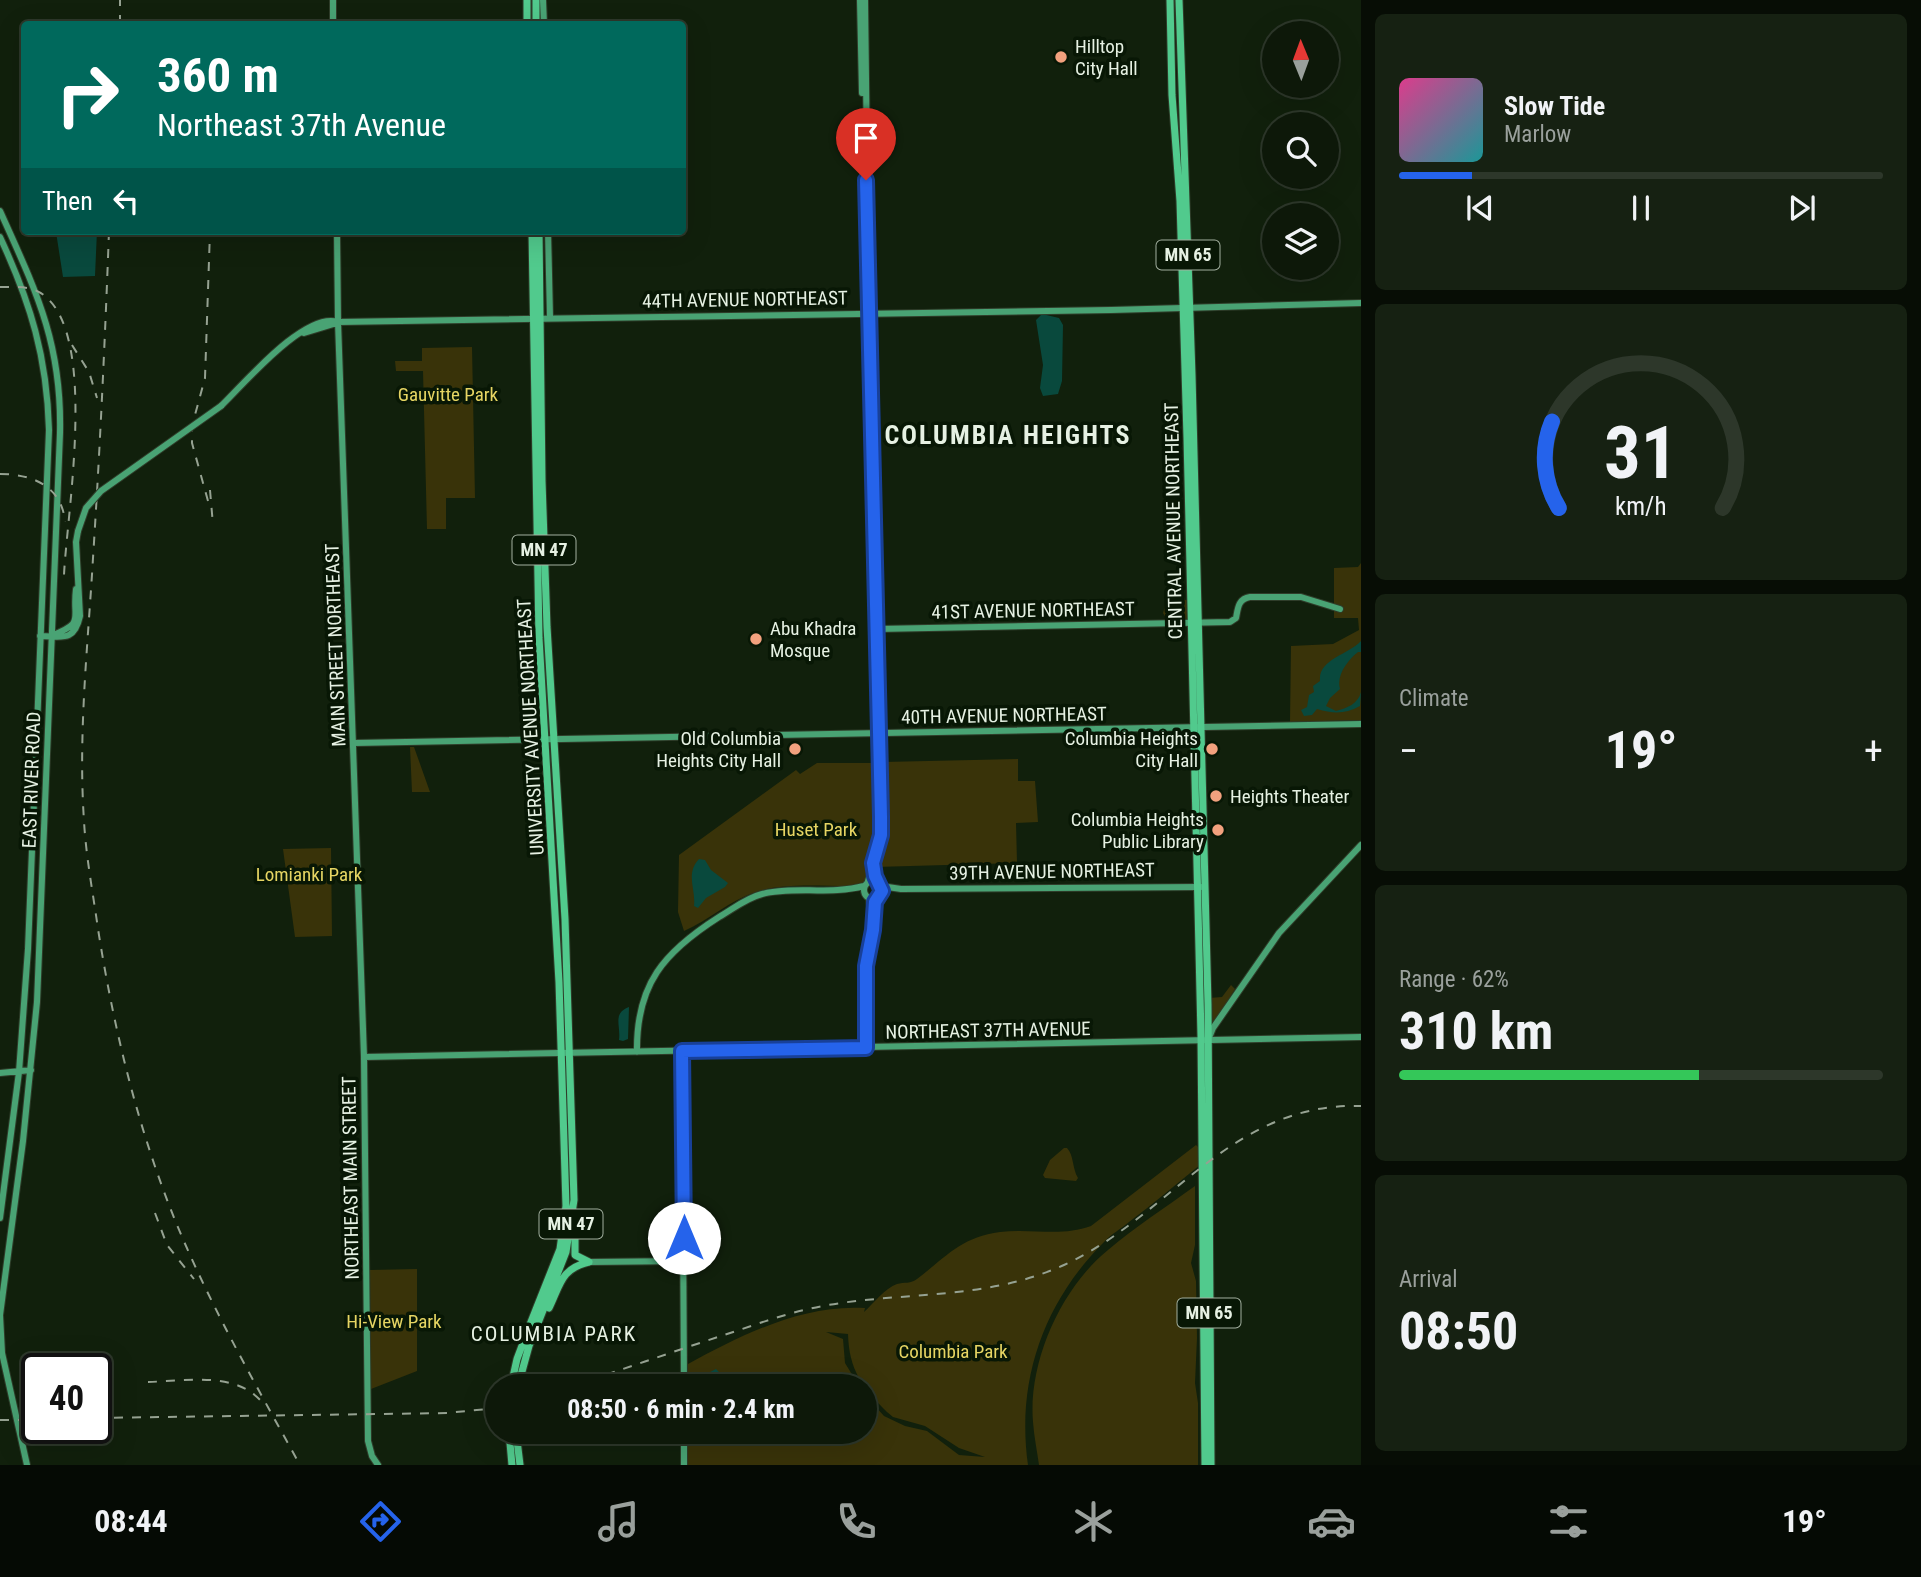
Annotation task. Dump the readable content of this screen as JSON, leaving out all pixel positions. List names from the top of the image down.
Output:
{
  "streets": {
    "main road": [
      "MN 65",
      "CENTRAL AVENUE NORTHEAST",
      "MN 47",
      "UNIVERSITY AVENUE NORTHEAST"
    ],
    "street": [
      "44TH AVENUE NORTHEAST",
      "41ST AVENUE NORTHEAST",
      "MAIN STREET NORTHEAST",
      "40TH AVENUE NORTHEAST",
      "EAST RIVER ROAD",
      "39TH AVENUE NORTHEAST",
      "NORTHEAST 37TH AVENUE",
      "NORTHEAST MAIN STREET"
    ]
  },
  "crossings": [
    ["MN 65", "CENTRAL AVENUE NORTHEAST"],
    ["MN 65", "NORTHEAST 37TH AVENUE"],
    ["44TH AVENUE NORTHEAST", "CENTRAL AVENUE NORTHEAST"],
    ["44TH AVENUE NORTHEAST", "MAIN STREET NORTHEAST"],
    ["44TH AVENUE NORTHEAST", "UNIVERSITY AVENUE NORTHEAST"],
    ["44TH AVENUE NORTHEAST", "EAST RIVER ROAD"],
    ["CENTRAL AVENUE NORTHEAST", "41ST AVENUE NORTHEAST"],
    ["CENTRAL AVENUE NORTHEAST", "40TH AVENUE NORTHEAST"],
    ["CENTRAL AVENUE NORTHEAST", "39TH AVENUE NORTHEAST"],
    ["CENTRAL AVENUE NORTHEAST", "NORTHEAST 37TH AVENUE"],
    ["MN 47", "UNIVERSITY AVENUE NORTHEAST"],
    ["MN 47", "NORTHEAST 37TH AVENUE"],
    ["MAIN STREET NORTHEAST", "40TH AVENUE NORTHEAST"],
    ["MAIN STREET NORTHEAST", "NORTHEAST 37TH AVENUE"],
    ["MAIN STREET NORTHEAST", "NORTHEAST MAIN STREET"],
    ["40TH AVENUE NORTHEAST", "UNIVERSITY AVENUE NORTHEAST"],
    ["UNIVERSITY AVENUE NORTHEAST", "NORTHEAST 37TH AVENUE"],
    ["39TH AVENUE NORTHEAST", "NORTHEAST 37TH AVENUE"],
    ["NORTHEAST 37TH AVENUE", "NORTHEAST MAIN STREET"]
  ],
  "districts": ["COLUMBIA HEIGHTS", "COLUMBIA PARK"],
  "parks": [
    "Gauvitte Park",
    "Huset Park",
    "Lomianki Park",
    "Hi-View Park",
    "Columbia Park"
  ],
  "places": [
    "Hilltop City Hall",
    "Abu Khadra Mosque",
    "Old Columbia Heights City Hall",
    "Columbia Heights City Hall",
    "Heights Theater",
    "Columbia Heights Public Library"
  ],
  "north": "top",
  "page": {
    "turn": ["360 m", "Northeast 37th Avenue"],
    "song": ["Slow Tide", "Marlow"],
    "then": "Then",
    "tile": [
      "Climate",
      ["Range · 62%", "310 km"],
      ["Arrival", "08:50"]
    ],
    "heat": ["−", "19°", "+"],
    "limit": "40",
    "trip": "08:50 · 6 min · 2.4 km",
    "tabs": ["08:44", "19°"],
    "gauge": ["31", "km/h"]
  }
}
